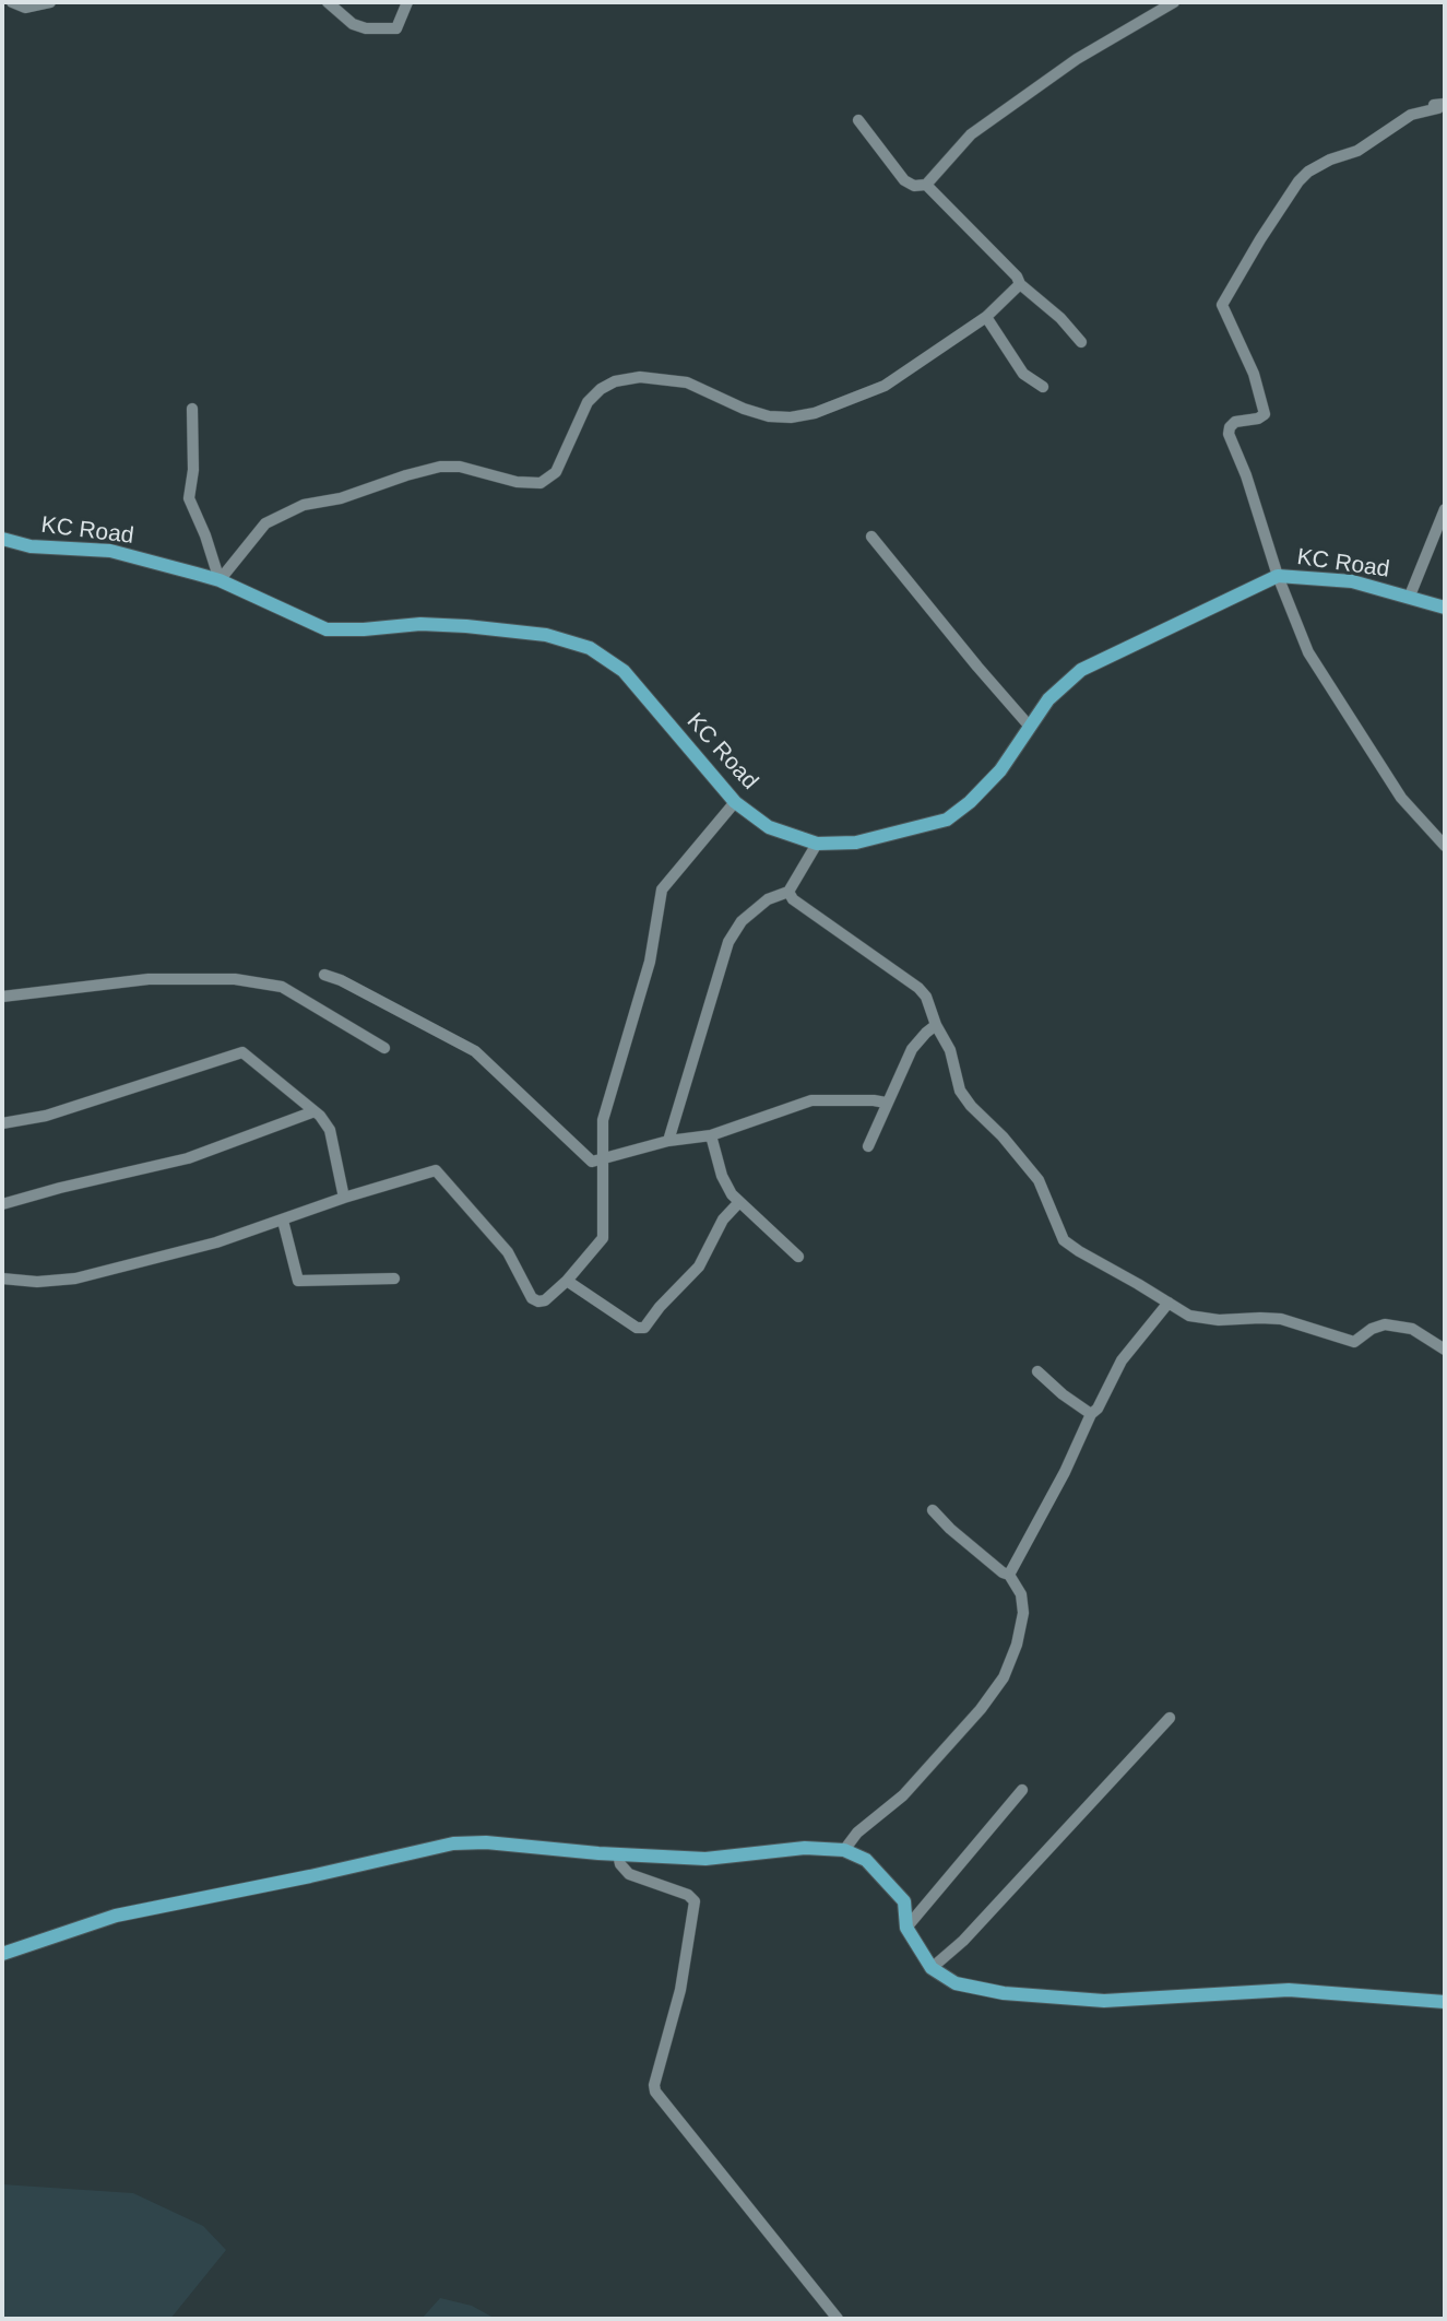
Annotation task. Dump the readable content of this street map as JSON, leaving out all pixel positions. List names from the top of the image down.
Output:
{
  "streets": {
    "main road": ["KC Road"]
  }
}
